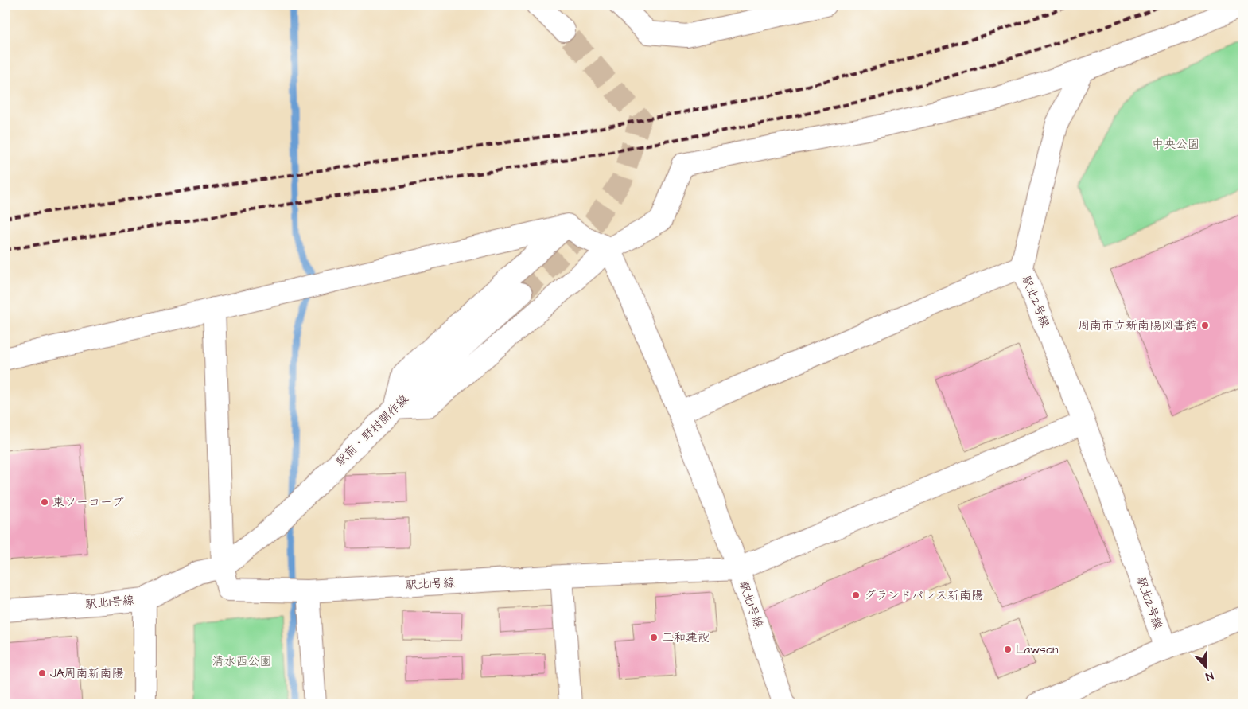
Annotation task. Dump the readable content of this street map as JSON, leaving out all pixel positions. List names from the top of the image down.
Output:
{
  "streets": {
    "street": ["駅北2号線", "駅前・野村開作線", "駅北1号線"]
  },
  "crossings": [
    ["駅前・野村開作線", "駅北1号線"]
  ],
  "parks": ["中央公園", "清水西公園"],
  "places": [
    "周南市立新南陽図書館",
    "東ソーコープ",
    "グランドパレス新南陽",
    "三和建設",
    "Lawson",
    "JA周南新南陽"
  ],
  "north": "bottom"
}
